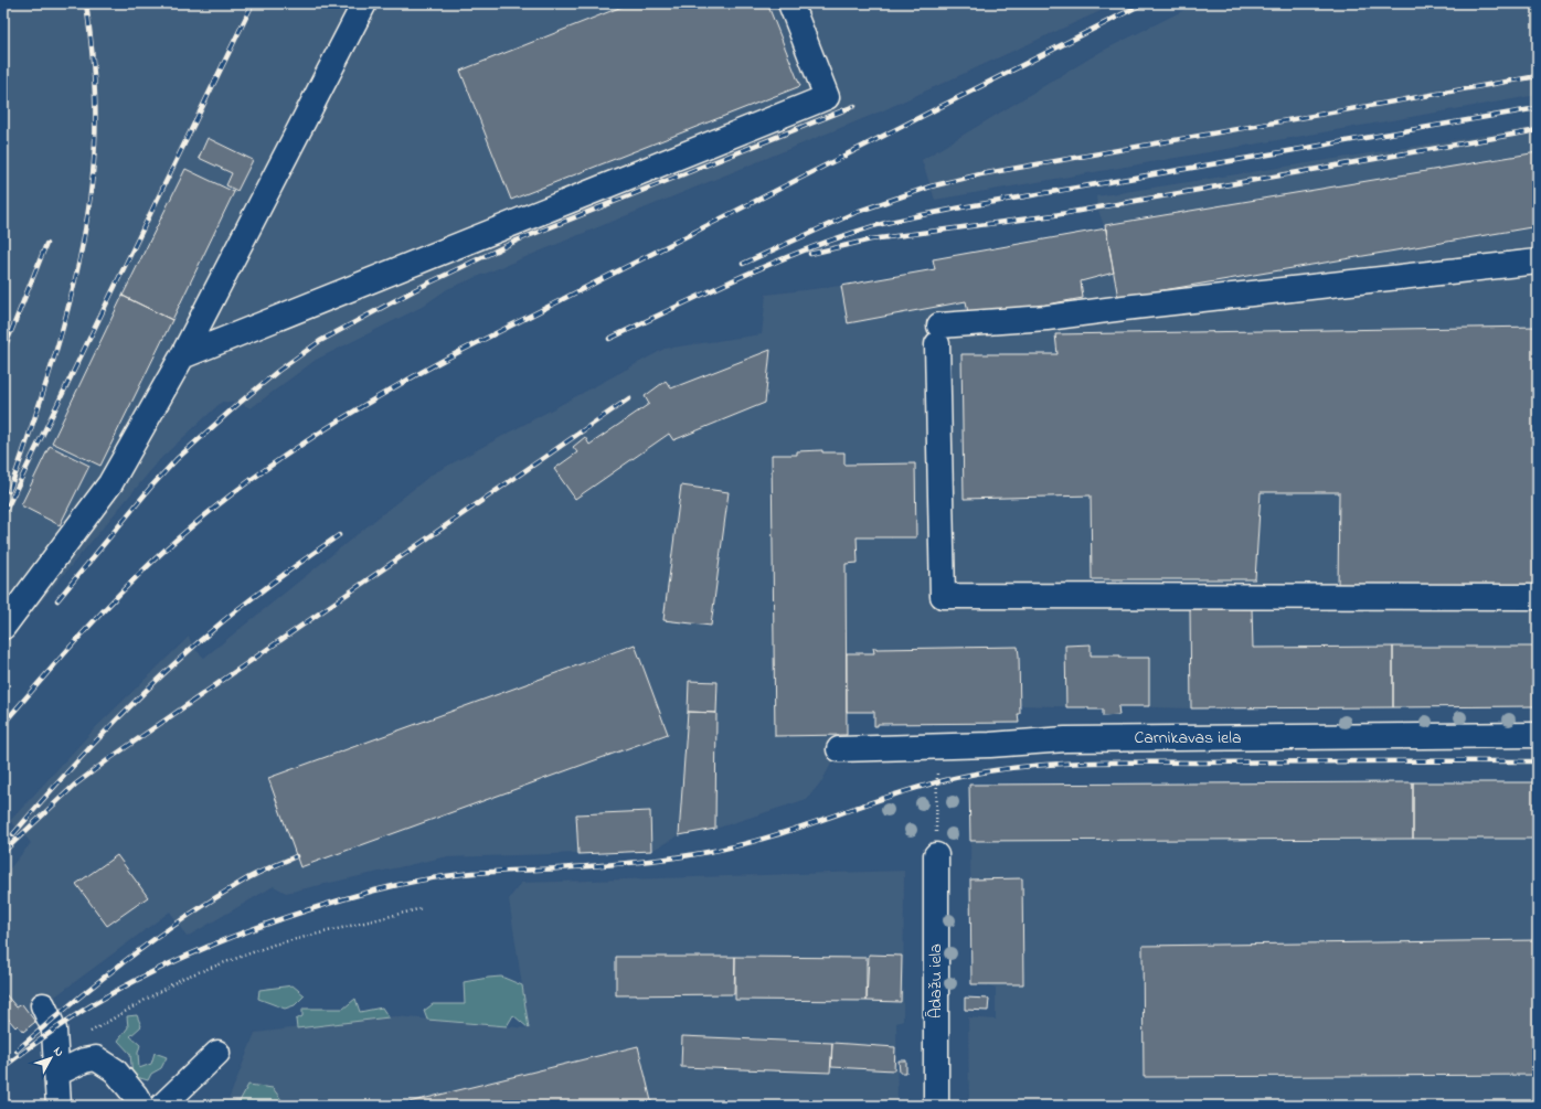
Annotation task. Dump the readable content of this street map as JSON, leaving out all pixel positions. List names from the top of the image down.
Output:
{
  "streets": {
    "street": ["Carnikavas iela", "Ādažu iela"]
  },
  "north": "top right"
}
